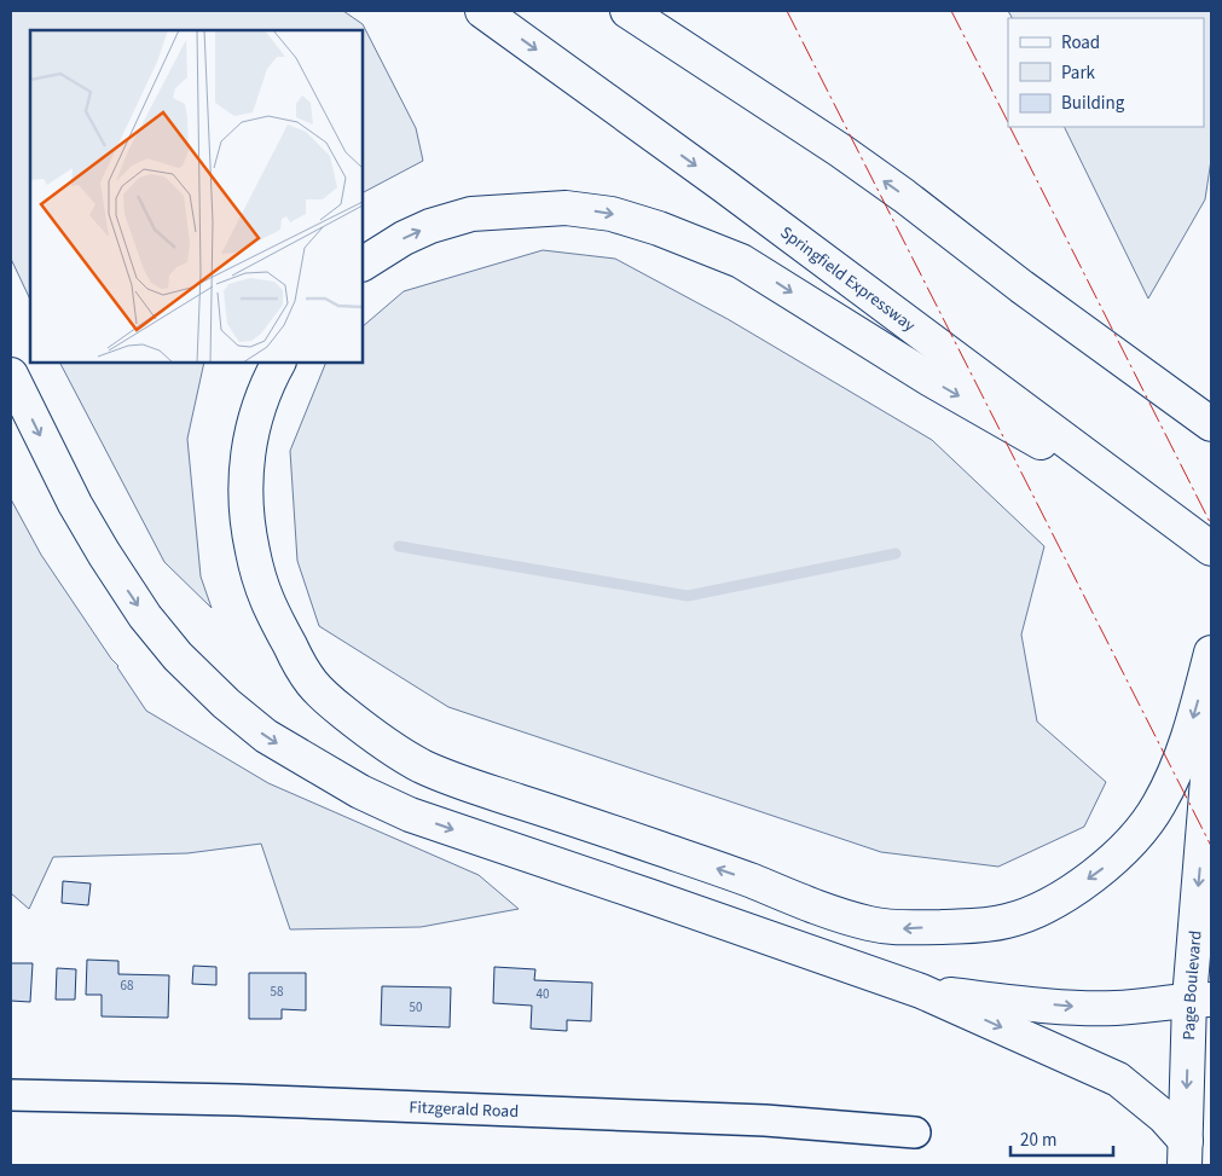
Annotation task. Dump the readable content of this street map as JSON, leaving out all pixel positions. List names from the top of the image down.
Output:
{
  "streets": {
    "main road": ["Springfield Expressway", "Page Boulevard"],
    "street": ["Fitzgerald Road"]
  },
  "one_way": ["Page Boulevard"],
  "house_numbers": [
    "68",
    "58",
    "40",
    "50"
  ],
  "legend": ["Road", "Park", "Building"],
  "scale_bar": "20 m"
}
